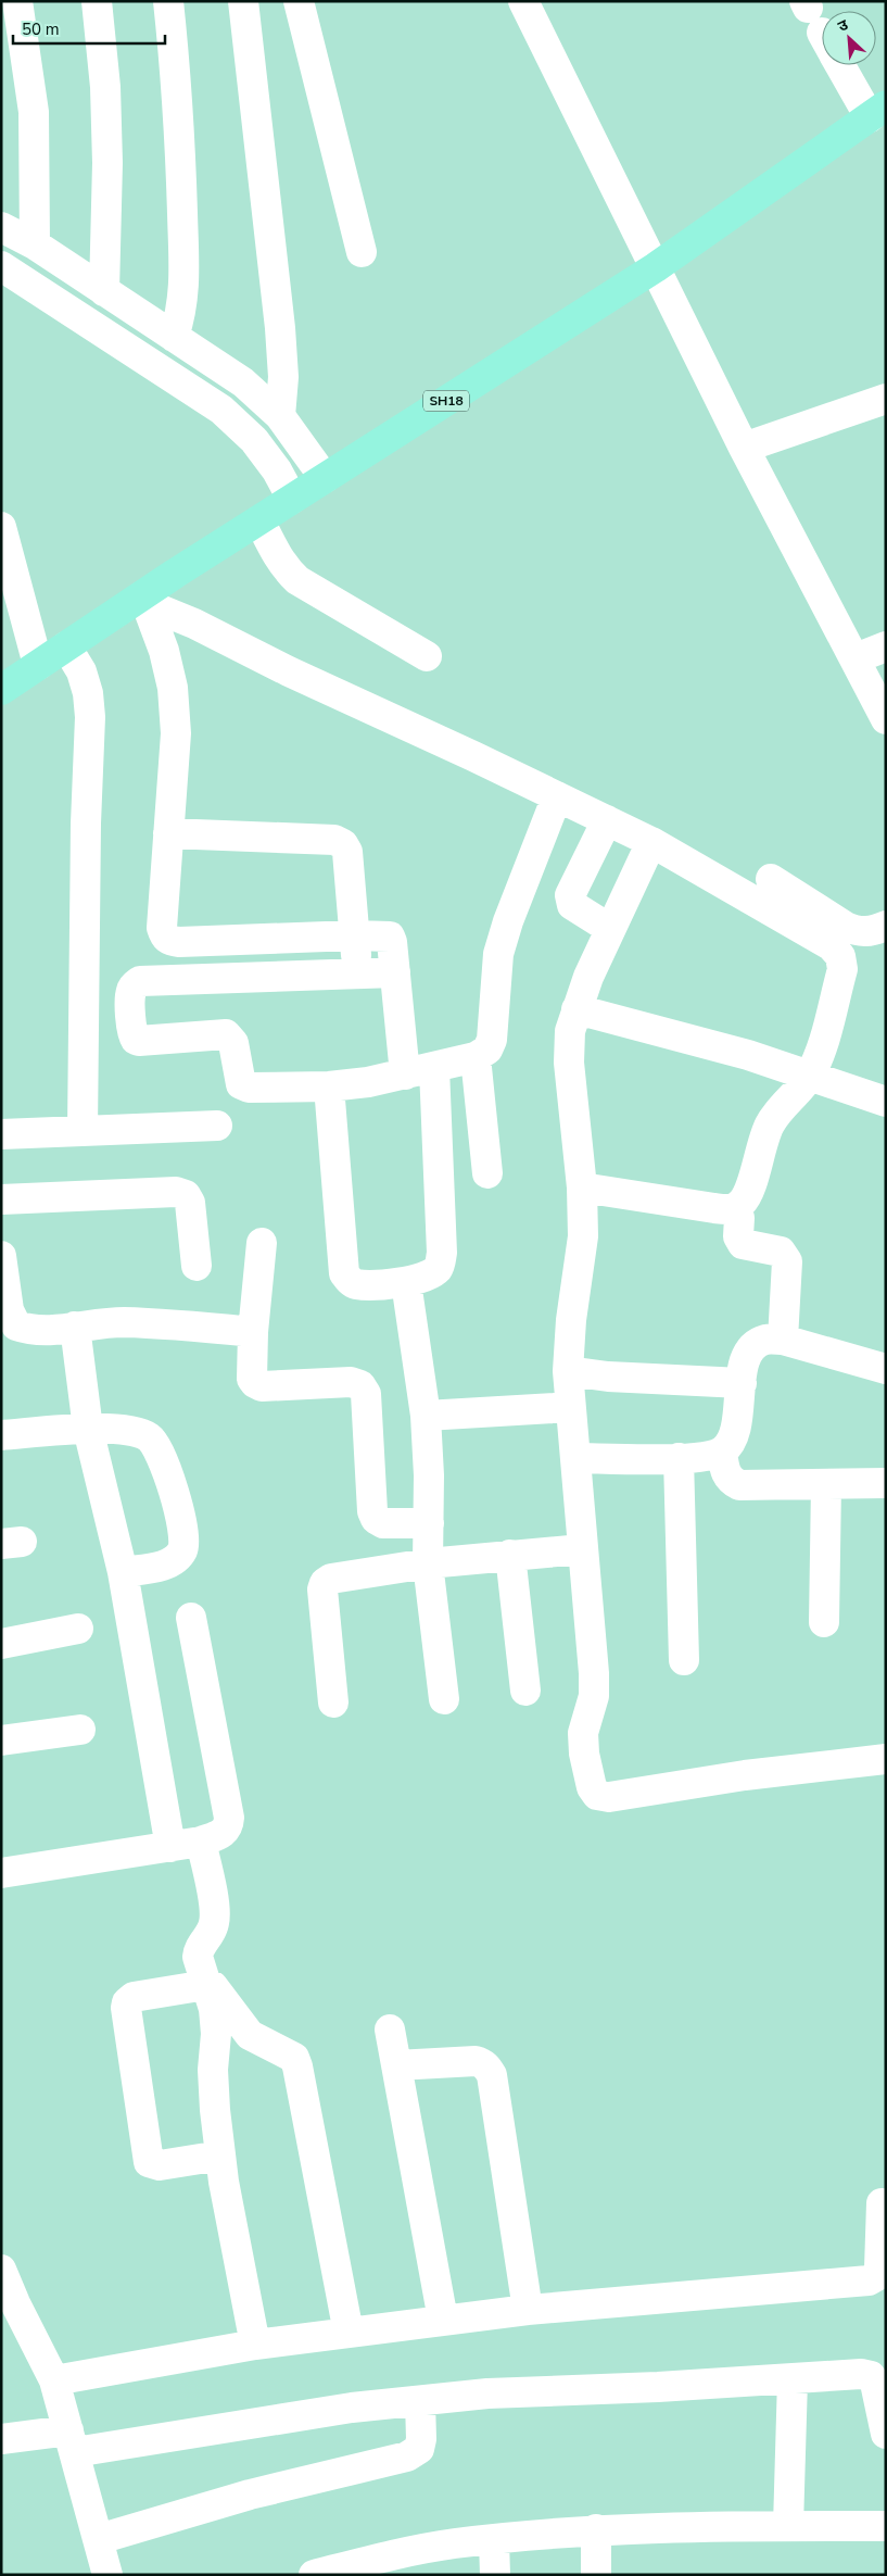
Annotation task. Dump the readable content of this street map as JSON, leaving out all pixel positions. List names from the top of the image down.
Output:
{
  "streets": {
    "main road": ["SH18"]
  },
  "scale_bar": "50 m",
  "north": "top left"
}
